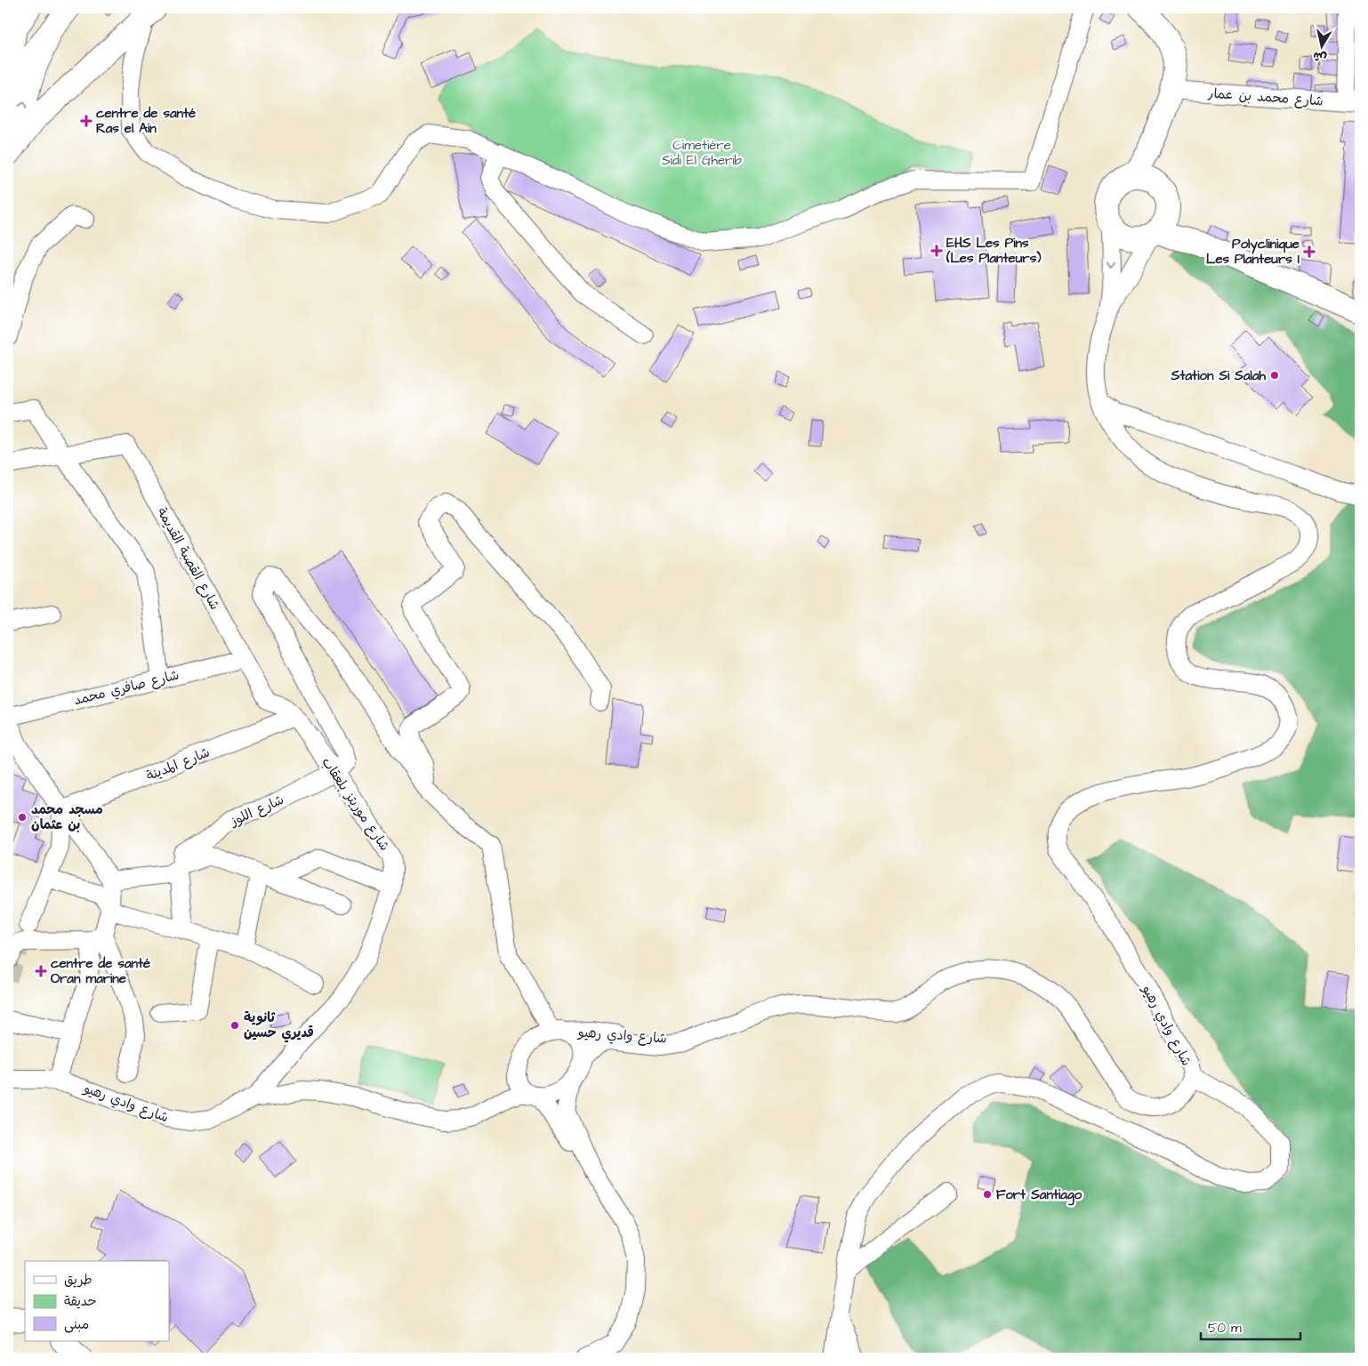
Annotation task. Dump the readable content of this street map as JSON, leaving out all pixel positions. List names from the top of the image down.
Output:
{
  "streets": {
    "street": [
      "شارع محمد بن عمار",
      "شارع القصبة القديمة",
      "شارع صافري محمد",
      "شارع المدينة",
      "شارع موريتز بلعقاب",
      "شارع اللوز",
      "شارع وادي رهيو"
    ]
  },
  "crossings": [
    ["شارع القصبة القديمة", "شارع صافري محمد"],
    ["شارع القصبة القديمة", "شارع المدينة"],
    ["شارع القصبة القديمة", "شارع موريتز بلعقاب"],
    ["شارع المدينة", "شارع موريتز بلعقاب"],
    ["شارع موريتز بلعقاب", "شارع اللوز"],
    ["شارع موريتز بلعقاب", "شارع وادي رهيو"]
  ],
  "parks": ["Cimetière Sidi El Gherib"],
  "places": {
    "health": [
      "centre de santé Ras el Ain",
      "EHS Les Pins (Les Planteurs)",
      "Polyclinique Les Planteurs I",
      "centre de santé Oran marine"
    ],
    "other": [
      "Station Si Salah",
      "مسجد محمد بن عثمان",
      "ثانوية قديري حسين",
      "Fort Santiago"
    ]
  },
  "legend": ["طريق", "حديقة", "مبنى"],
  "scale_bar": "50 m",
  "north": "bottom"
}
